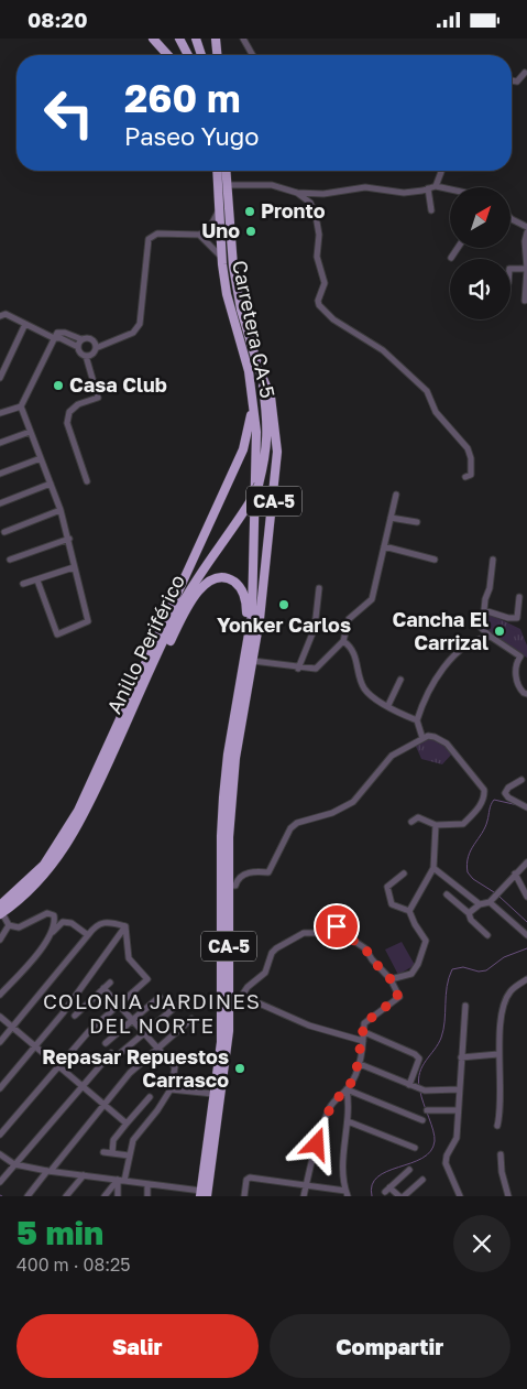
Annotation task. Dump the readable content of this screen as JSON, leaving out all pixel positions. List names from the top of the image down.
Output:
{
  "streets": {
    "highway": ["Carretera CA-5", "CA-5", "Anillo Periférico"]
  },
  "crossings": [
    ["Carretera CA-5", "CA-5"],
    ["Carretera CA-5", "Anillo Periférico"]
  ],
  "districts": ["COLONIA JARDINES DEL NORTE"],
  "places": [
    "Pronto",
    "Uno",
    "Casa Club",
    "Yonker Carlos",
    "Cancha El Carrizal",
    "Repasar Repuestos Carrasco"
  ],
  "north": "top right",
  "page": {
    "status": "08:20",
    "turn": ["260 m", "Paseo Yugo"],
    "heading": ["5 min", "400 m · 08:25"],
    "buttons": ["Salir", "Compartir"]
  }
}
